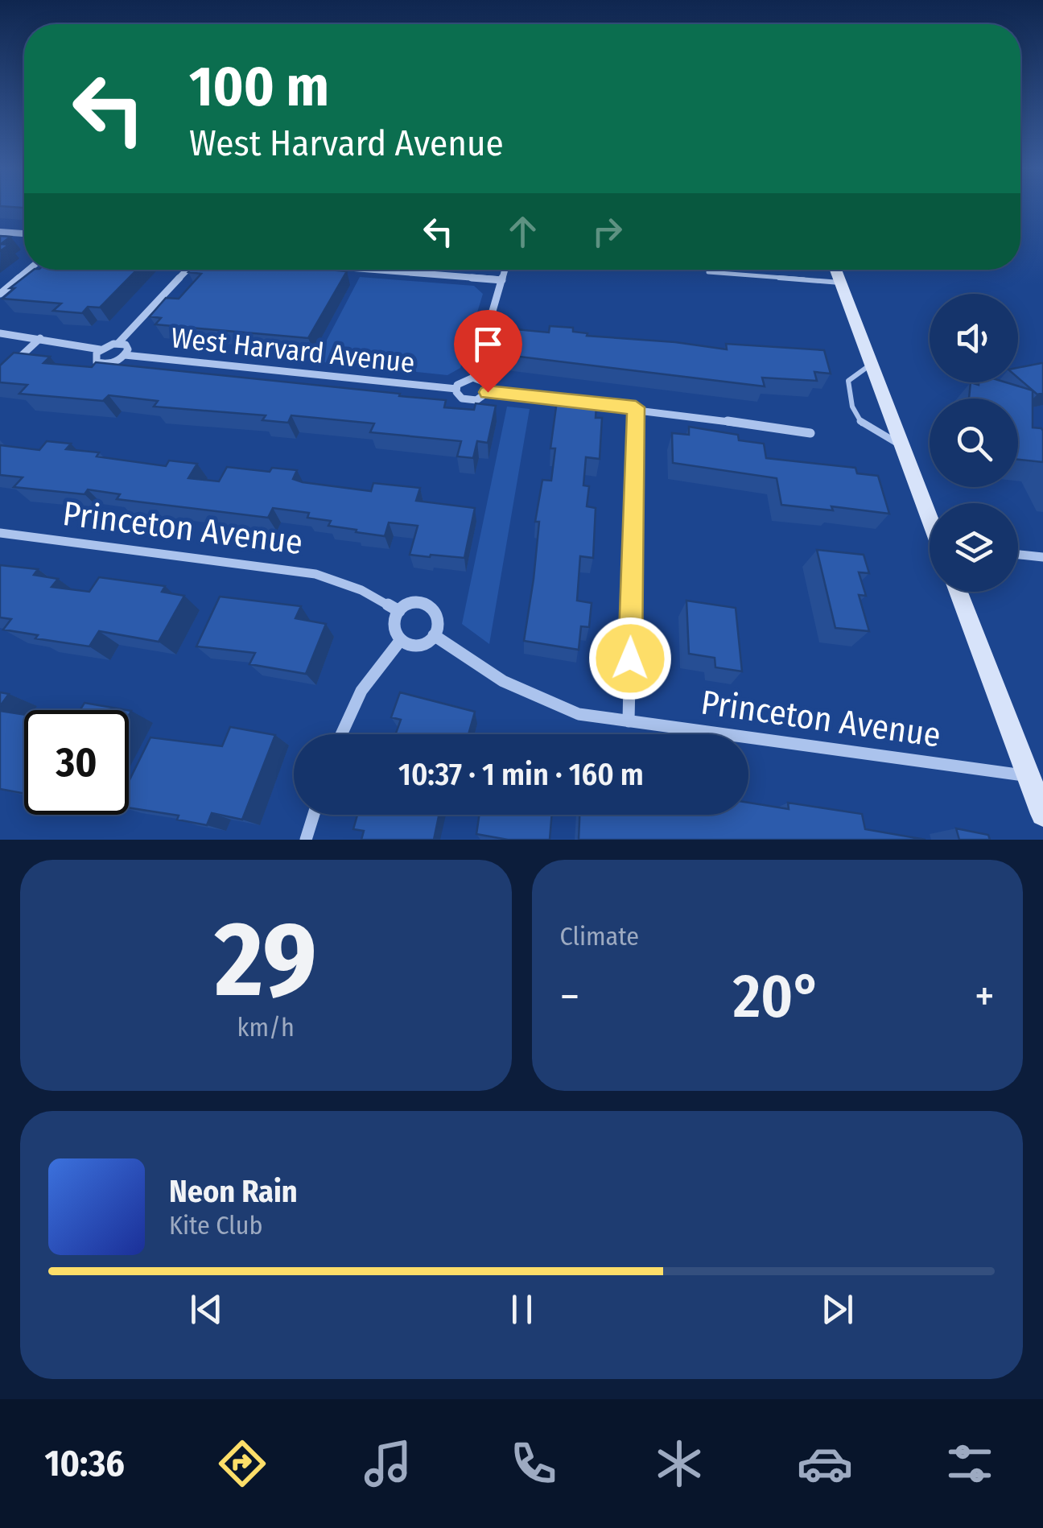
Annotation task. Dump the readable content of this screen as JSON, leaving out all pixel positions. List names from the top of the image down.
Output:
{
  "streets": {
    "street": ["West Harvard Avenue", "Princeton Avenue"]
  },
  "page": {
    "turn": ["100 m", "West Harvard Avenue"],
    "limit": "30",
    "trip": "10:37 · 1 min · 160 m",
    "tile": [
      ["29", "km/h"],
      "Climate"
    ],
    "heat": ["−", "20°", "+"],
    "song": ["Neon Rain", "Kite Club"],
    "tabs": "10:36"
  }
}
